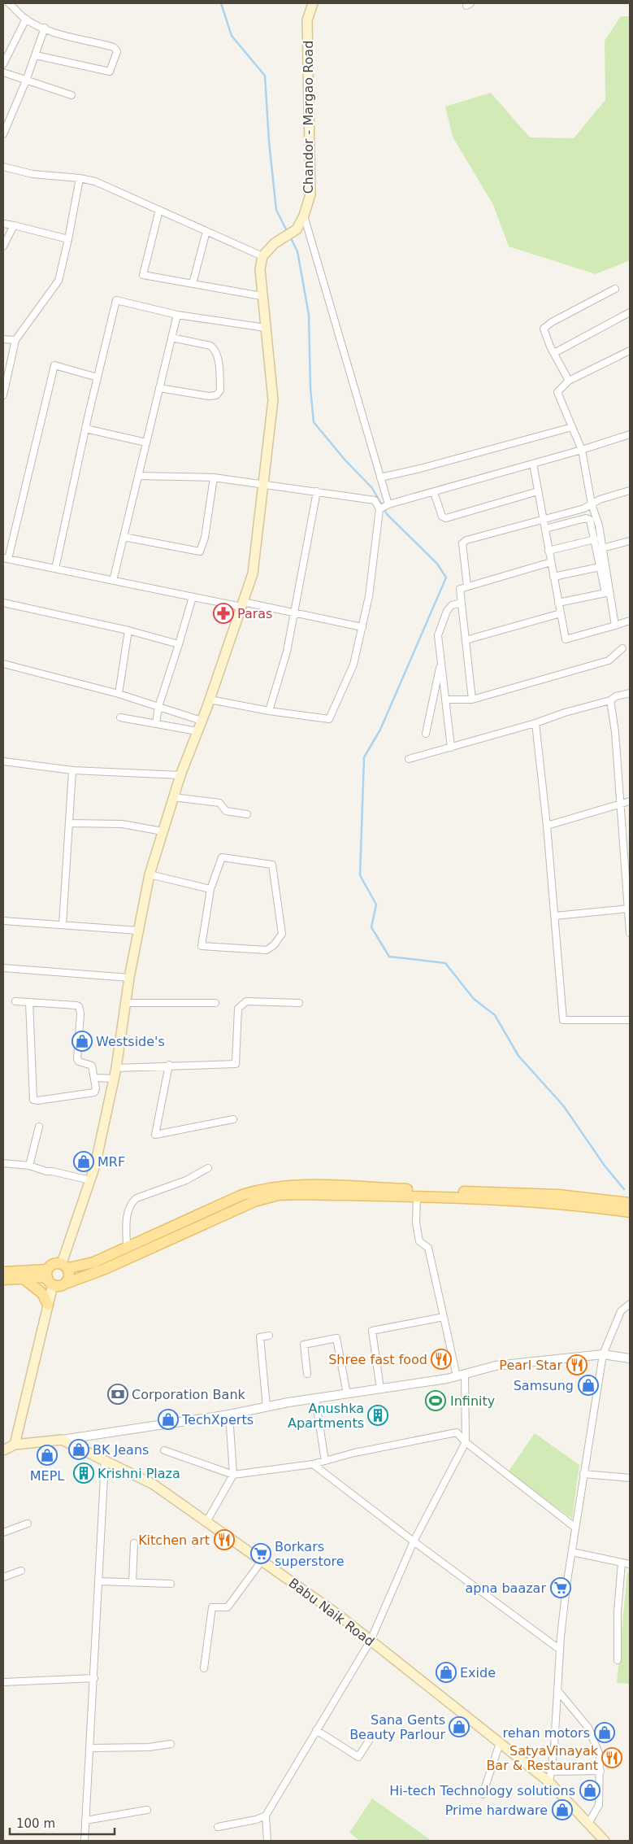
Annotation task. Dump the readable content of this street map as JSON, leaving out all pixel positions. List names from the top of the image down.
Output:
{
  "streets": {
    "main road": ["Chandor - Margao Road", "Babu Naik Road"]
  },
  "places": {
    "pharmacy": ["Paras"],
    "shop": [
      "Westside's",
      "MRF",
      "Samsung",
      "TechXperts",
      "BK Jeans",
      "MEPL",
      "Exide",
      "Sana Gents Beauty Parlour",
      "rehan motors",
      "Hi-tech Technology solutions",
      "Prime hardware"
    ],
    "restaurant": [
      "Shree fast food",
      "Pearl Star",
      "Kitchen art",
      "SatyaVinayak Bar & Restaurant"
    ],
    "bank": ["Corporation Bank"],
    "sports": ["Infinity"],
    "building": ["Anushka Apartments", "Krishni Plaza"],
    "supermarket": ["Borkars superstore", "apna baazar"]
  },
  "scale_bar": "100 m"
}
